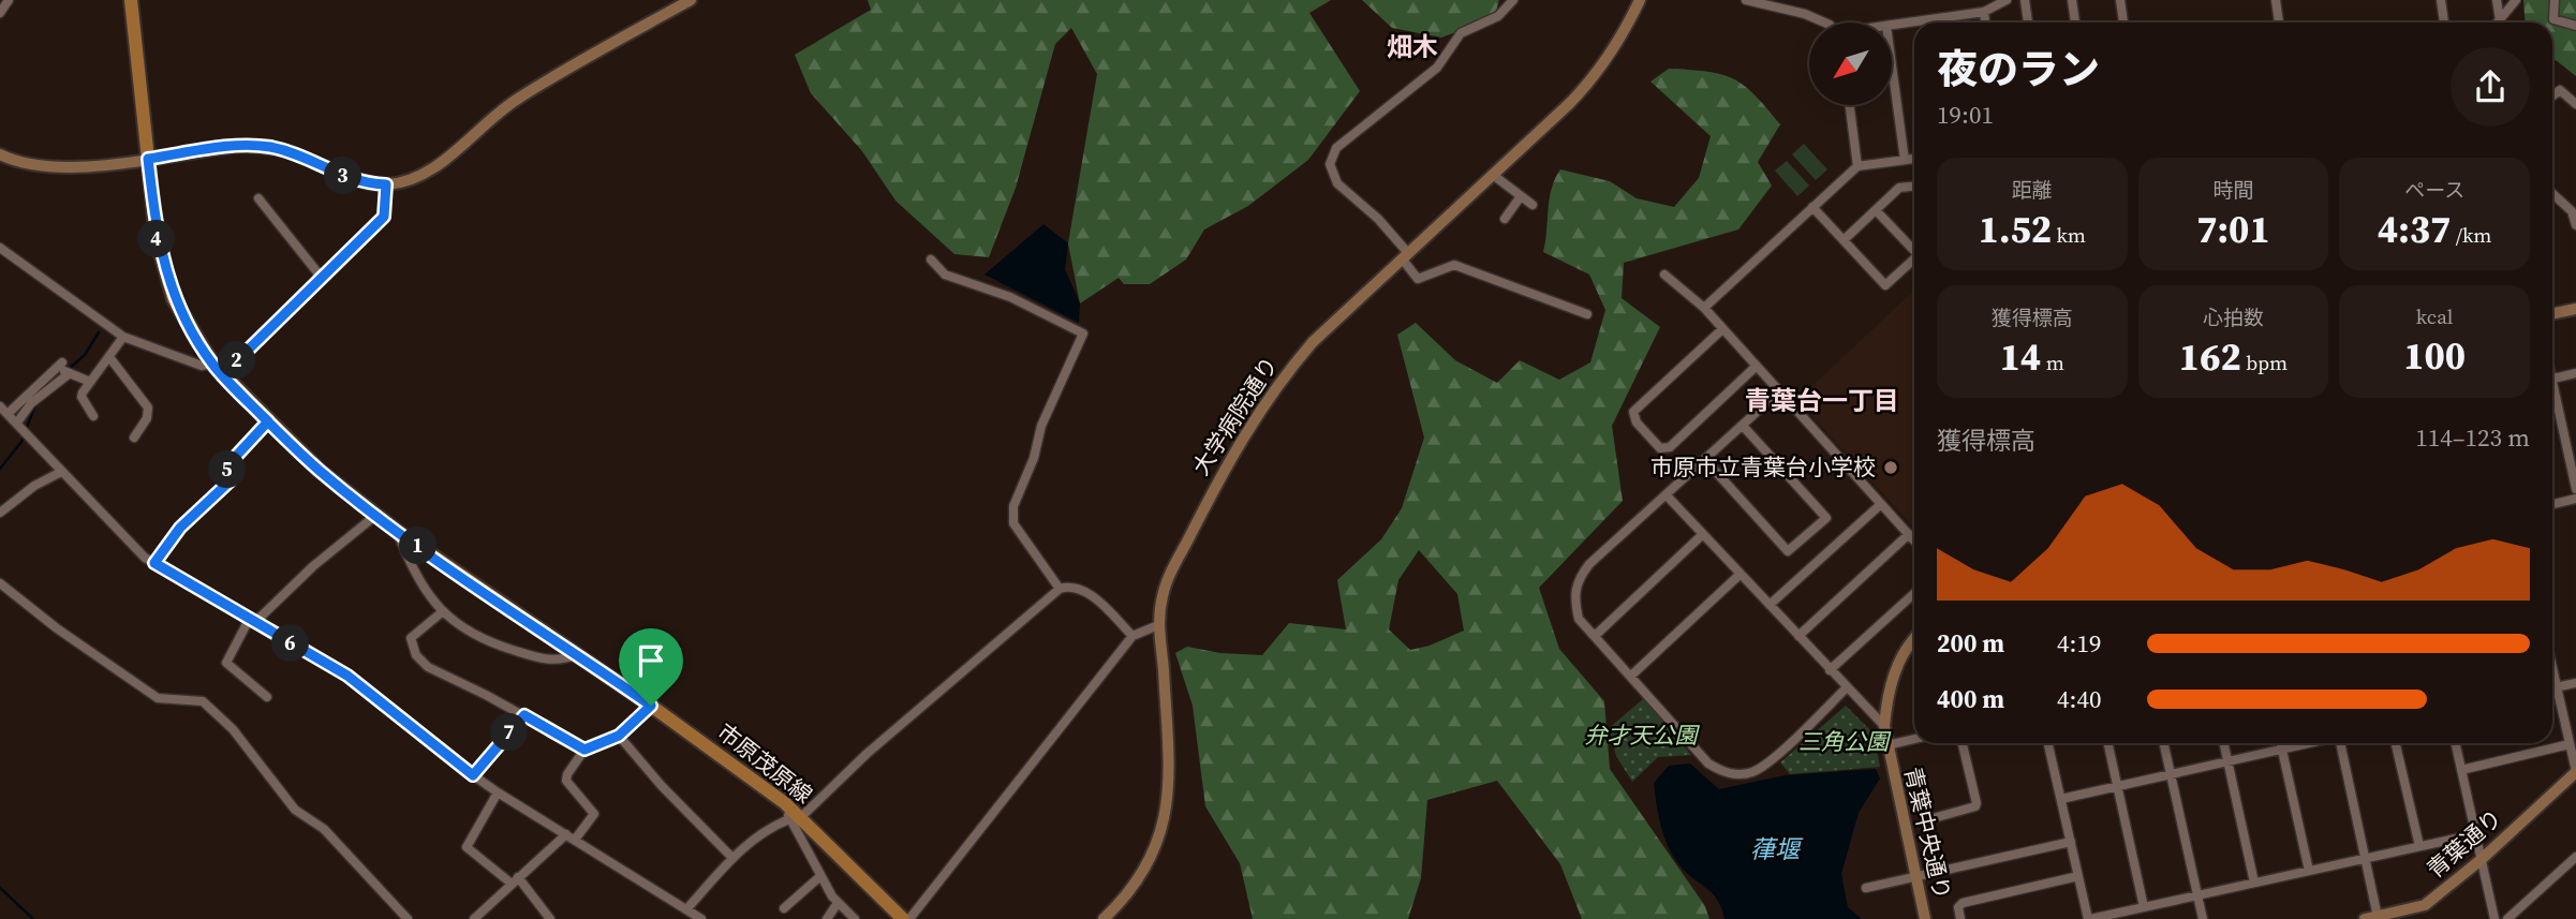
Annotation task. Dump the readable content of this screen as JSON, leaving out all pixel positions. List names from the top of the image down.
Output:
{
  "streets": {
    "main road": ["市原茂原線"],
    "street": ["大学病院通り", "青葉中央通り", "青葉通り"]
  },
  "districts": ["畑木", "青葉台一丁目"],
  "water": ["葎堰"],
  "parks": ["弁才天公園", "三角公園"],
  "places": ["市原市立青葉台小学校"],
  "north": "bottom left",
  "page": {
    "heading": ["夜のラン", "19:01"],
    "stats": [
      ["距離", "1.52 km"],
      ["時間", "7:01"],
      ["ペース", "4:37 /km"],
      ["獲得標高", "14 m"],
      ["心拍数", "162 bpm"],
      ["kcal", "100"]
    ],
    "pins": [
      "3",
      "4",
      "2",
      "5",
      "1",
      "6",
      "7"
    ],
    "chart": ["獲得標高", "114–123 m"],
    "list": [
      {
        "name": "200 m",
        "note": "4:19"
      },
      {
        "name": "400 m",
        "note": "4:40"
      }
    ]
  }
}
